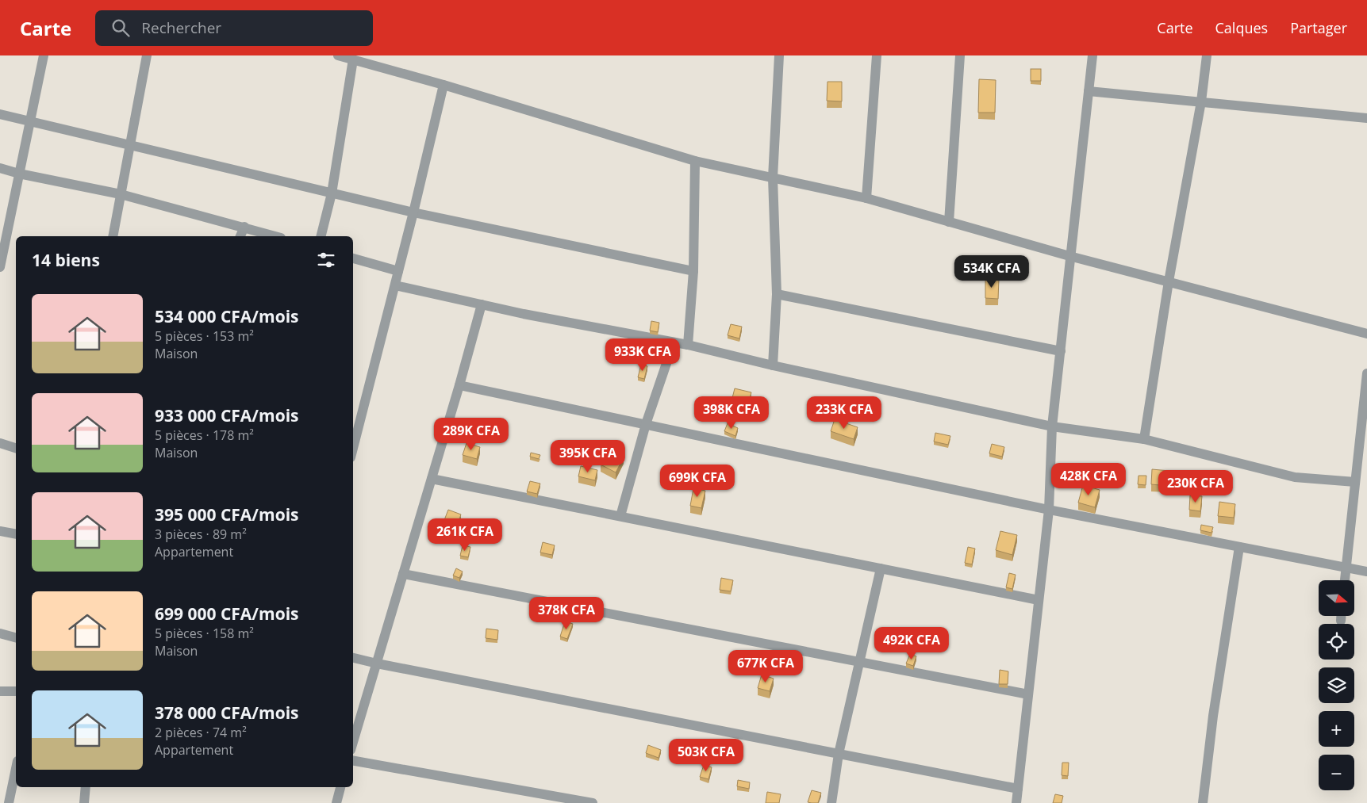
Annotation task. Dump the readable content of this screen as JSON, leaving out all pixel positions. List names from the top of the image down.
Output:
{
  "north": "right",
  "page": {
    "header": "Carte",
    "search": "Rechercher",
    "nav": ["Carte", "Calques", "Partager"],
    "heading": "14 biens",
    "price": [
      "534K CFA",
      "933K CFA",
      "398K CFA",
      "233K CFA",
      "289K CFA",
      "395K CFA",
      "428K CFA",
      "699K CFA",
      "230K CFA",
      "261K CFA",
      "378K CFA",
      "492K CFA",
      "677K CFA",
      "503K CFA"
    ],
    "list": [
      {
        "name": "534 000 CFA/mois",
        "note": "5 pièces · 153 m² · Maison"
      },
      {
        "name": "933 000 CFA/mois",
        "note": "5 pièces · 178 m² · Maison"
      },
      {
        "name": "395 000 CFA/mois",
        "note": "3 pièces · 89 m² · Appartement"
      },
      {
        "name": "699 000 CFA/mois",
        "note": "5 pièces · 158 m² · Maison"
      },
      {
        "name": "378 000 CFA/mois",
        "note": "2 pièces · 74 m² · Appartement"
      }
    ],
    "map_buttons": ["+", "−"]
  }
}
